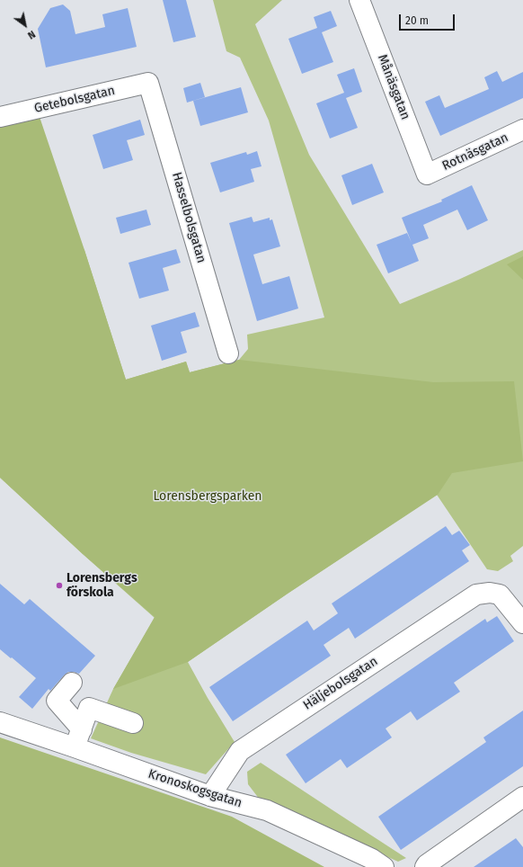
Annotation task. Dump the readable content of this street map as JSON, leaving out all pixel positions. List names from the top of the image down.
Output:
{
  "streets": {
    "street": [
      "Månäsgatan",
      "Getebolsgatan",
      "Rotnäsgatan",
      "Hasselbolsgatan",
      "Häljebolsgatan",
      "Kronoskogsgatan"
    ]
  },
  "crossings": [
    ["Månäsgatan", "Rotnäsgatan"],
    ["Getebolsgatan", "Hasselbolsgatan"],
    ["Häljebolsgatan", "Kronoskogsgatan"]
  ],
  "parks": ["Lorensbergsparken"],
  "places": ["Lorensbergs förskola"],
  "scale_bar": "20 m",
  "north": "bottom right"
}
